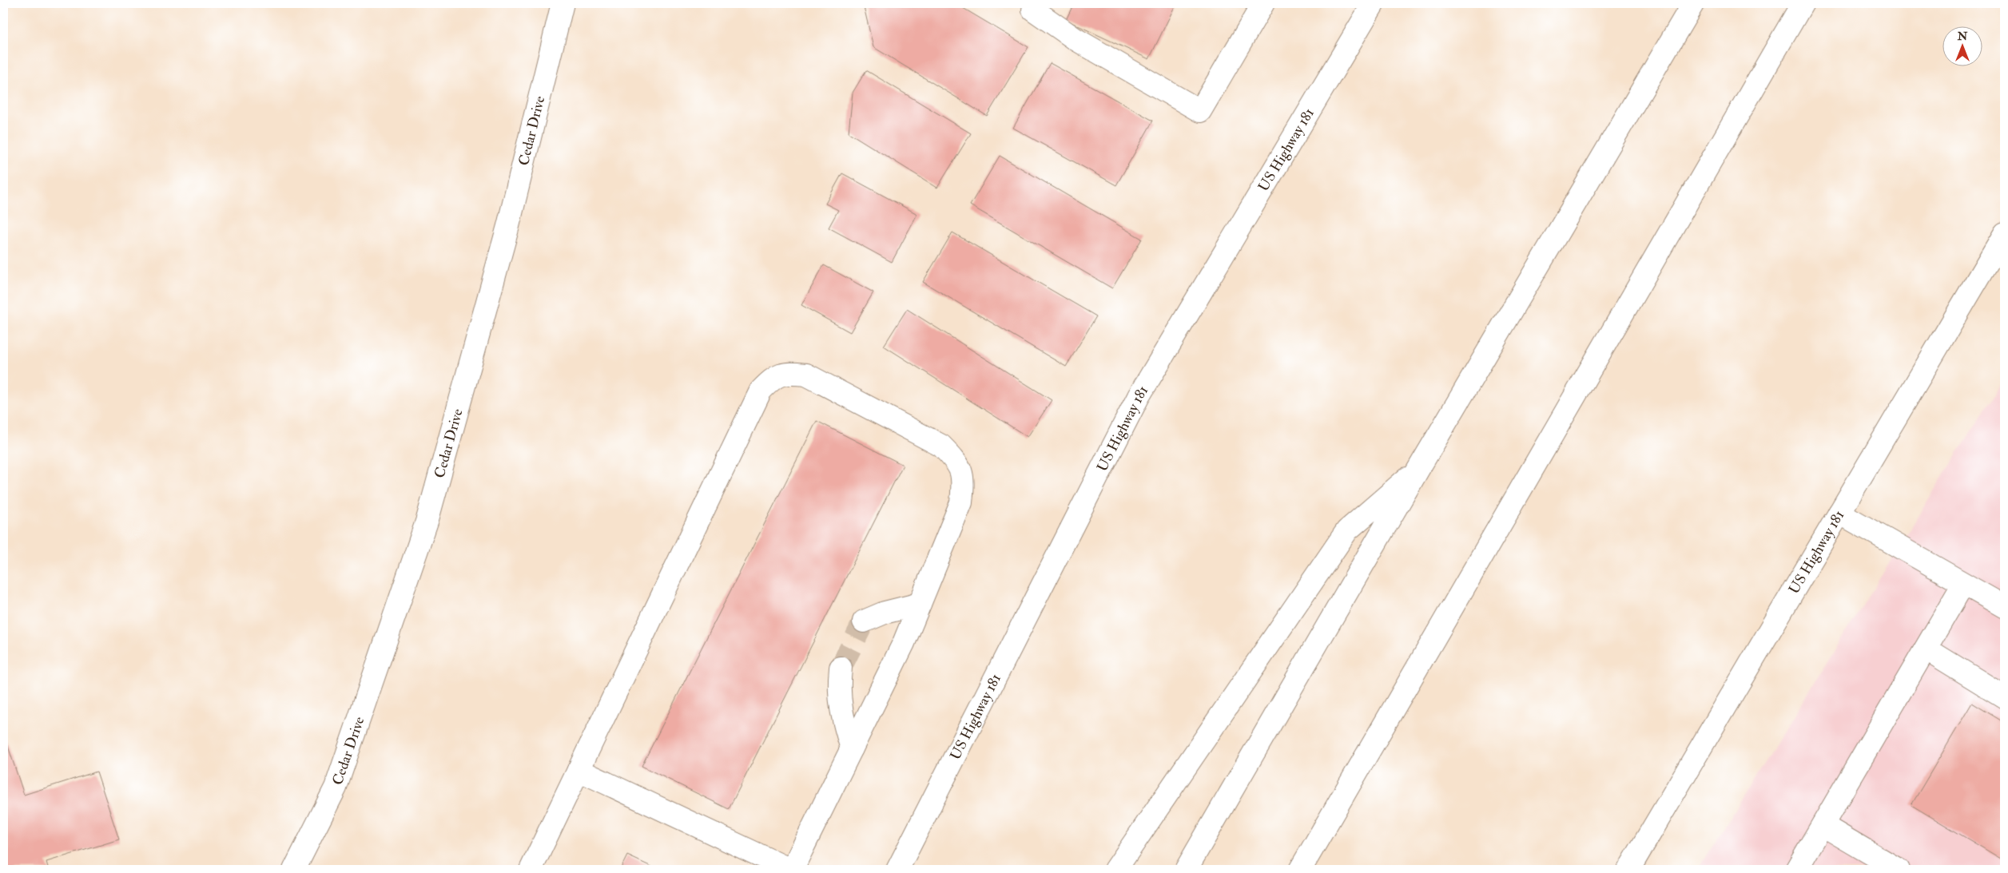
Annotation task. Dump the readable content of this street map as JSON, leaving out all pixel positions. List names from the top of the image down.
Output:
{
  "streets": {
    "main road": ["Cedar Drive", "US Highway 181"]
  },
  "north": "top"
}
